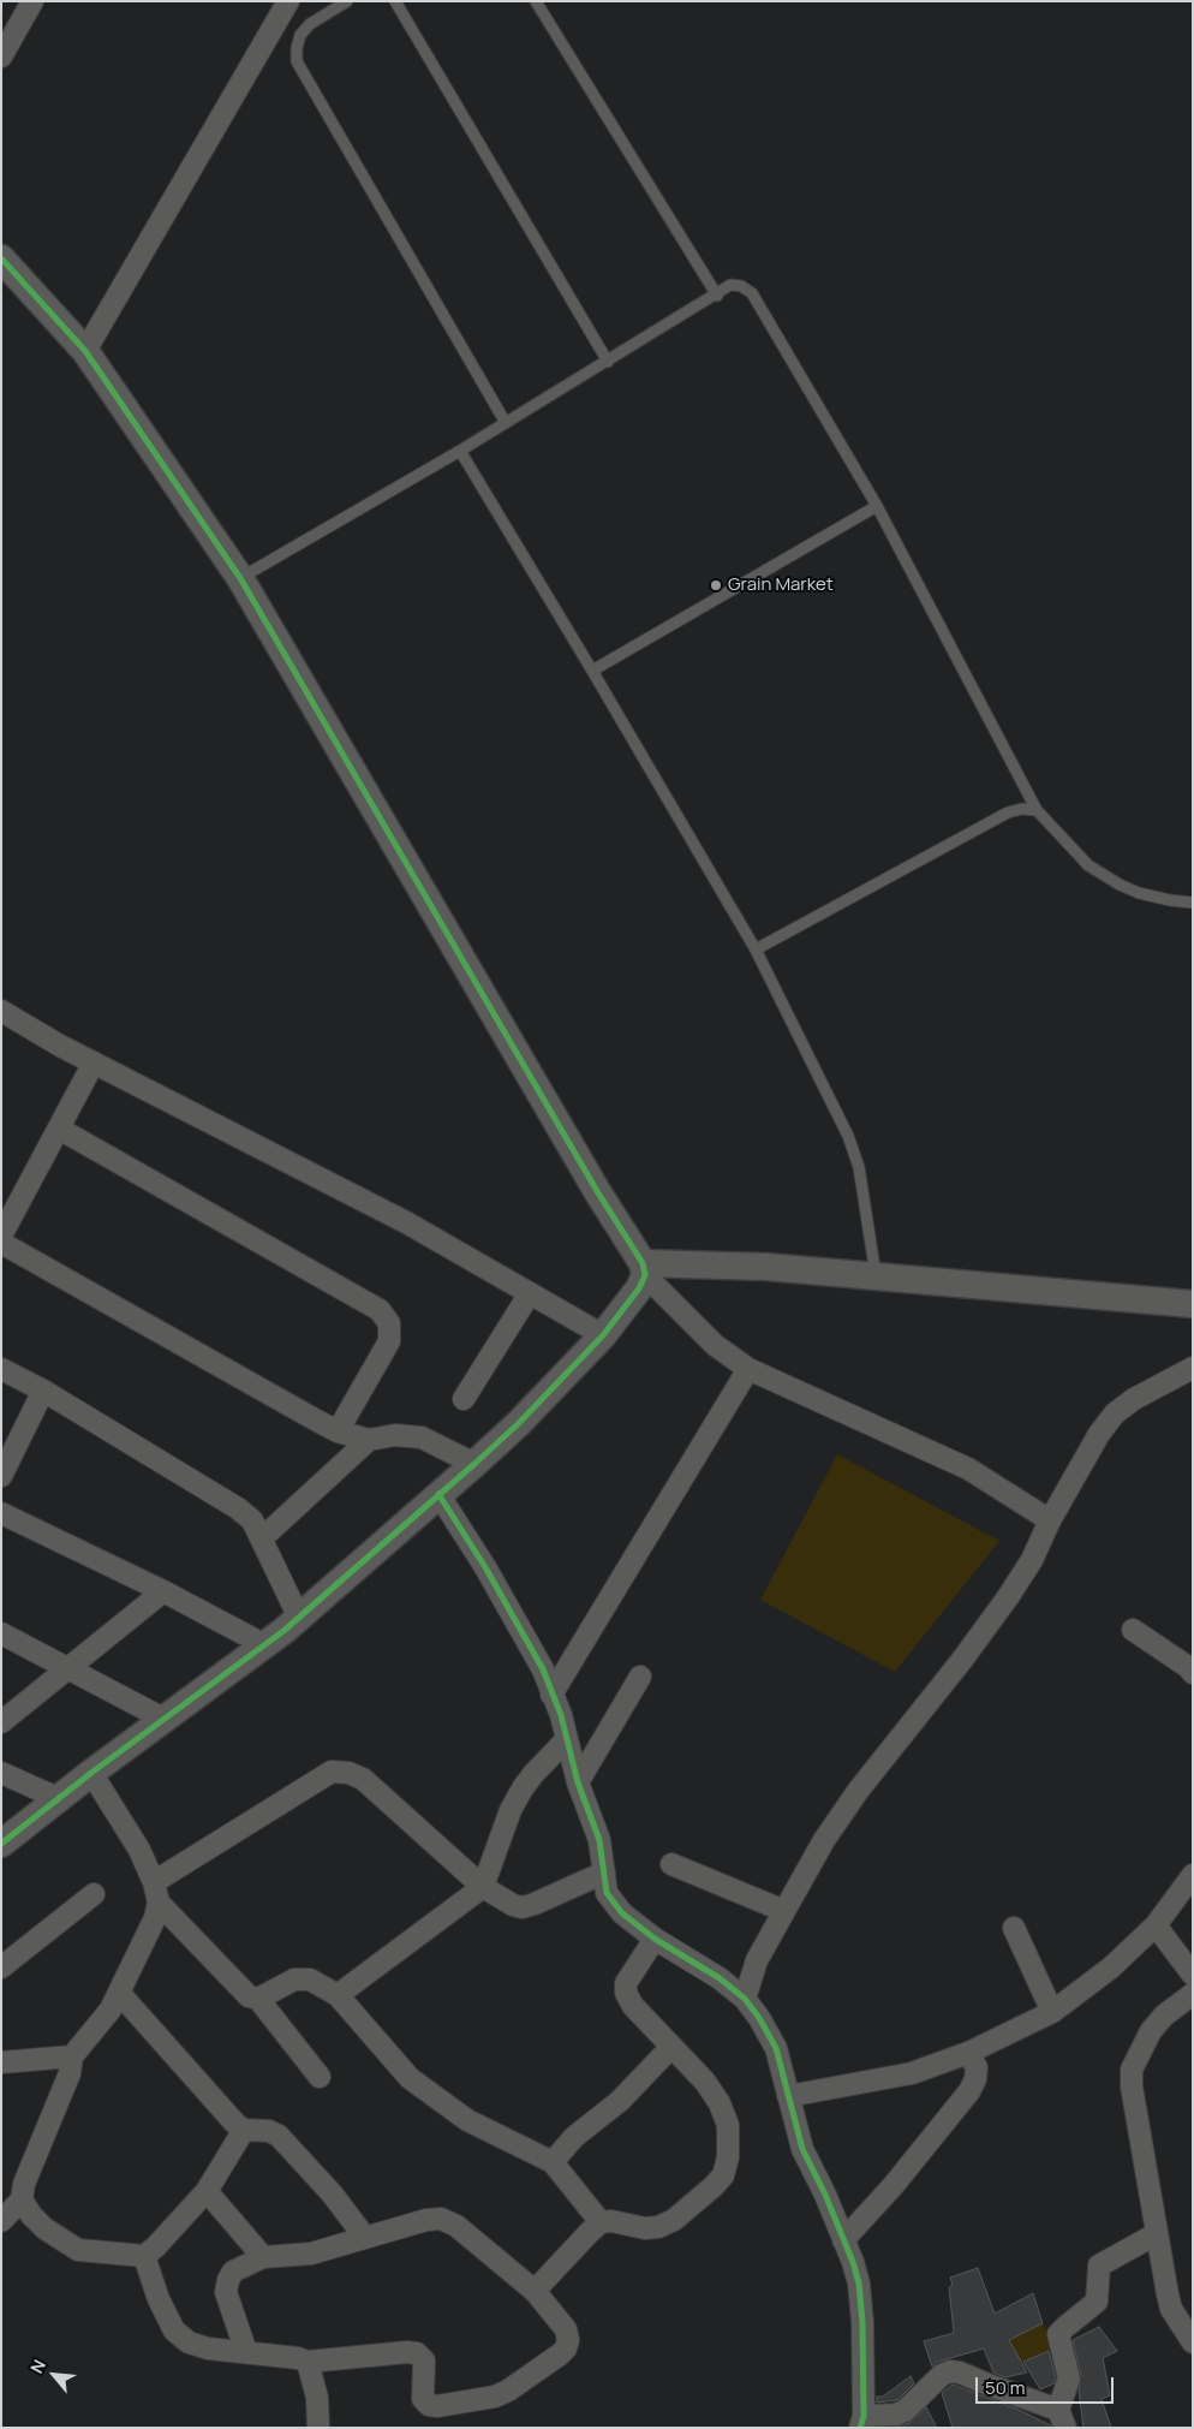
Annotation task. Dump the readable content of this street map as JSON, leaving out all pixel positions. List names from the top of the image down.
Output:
{
  "places": ["Grain Market"],
  "scale_bar": "50 m",
  "north": "top left"
}
